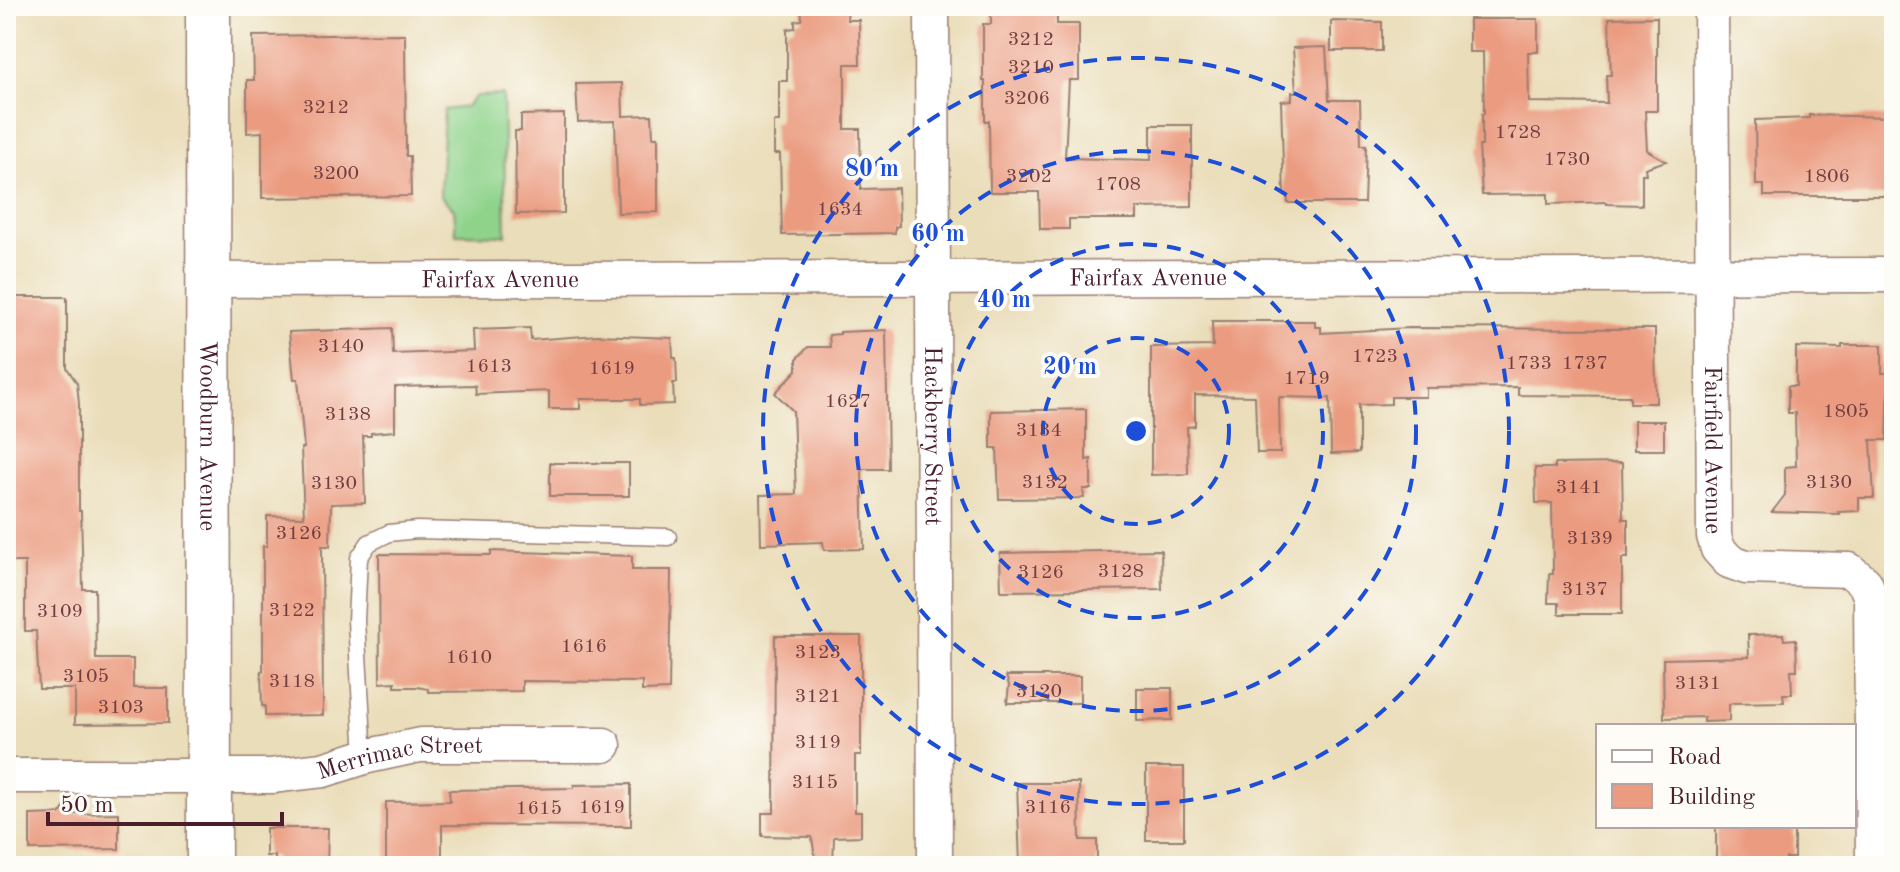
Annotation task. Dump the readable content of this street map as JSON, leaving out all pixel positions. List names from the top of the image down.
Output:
{
  "streets": {
    "street": [
      "Fairfax Avenue",
      "Woodburn Avenue",
      "Hackberry Street",
      "Fairfield Avenue",
      "Merrimac Street"
    ]
  },
  "crossings": [
    ["Fairfax Avenue", "Woodburn Avenue"],
    ["Fairfax Avenue", "Hackberry Street"],
    ["Fairfax Avenue", "Fairfield Avenue"],
    ["Woodburn Avenue", "Merrimac Street"]
  ],
  "house_numbers": [
    "3212",
    "3210",
    "3206",
    "3212",
    "1728",
    "1730",
    "3200",
    "3202",
    "1806",
    "1708",
    "1634",
    "3140",
    "1723",
    "1733",
    "1737",
    "1613",
    "1619",
    "1719",
    "1627",
    "1805",
    "3138",
    "3134",
    "3132",
    "3130",
    "3130",
    "3141",
    "3126",
    "3139",
    "3128",
    "3126",
    "3137",
    "3122",
    "3109",
    "1616",
    "3123",
    "1610",
    "3105",
    "3118",
    "3131",
    "3120",
    "3121",
    "3103",
    "3119",
    "3115",
    "1619",
    "3116",
    "1615"
  ],
  "legend": ["Road", "Building"],
  "scale_bar": "50 m",
  "rings": [
    "80 m",
    "60 m",
    "40 m",
    "20 m"
  ]
}
